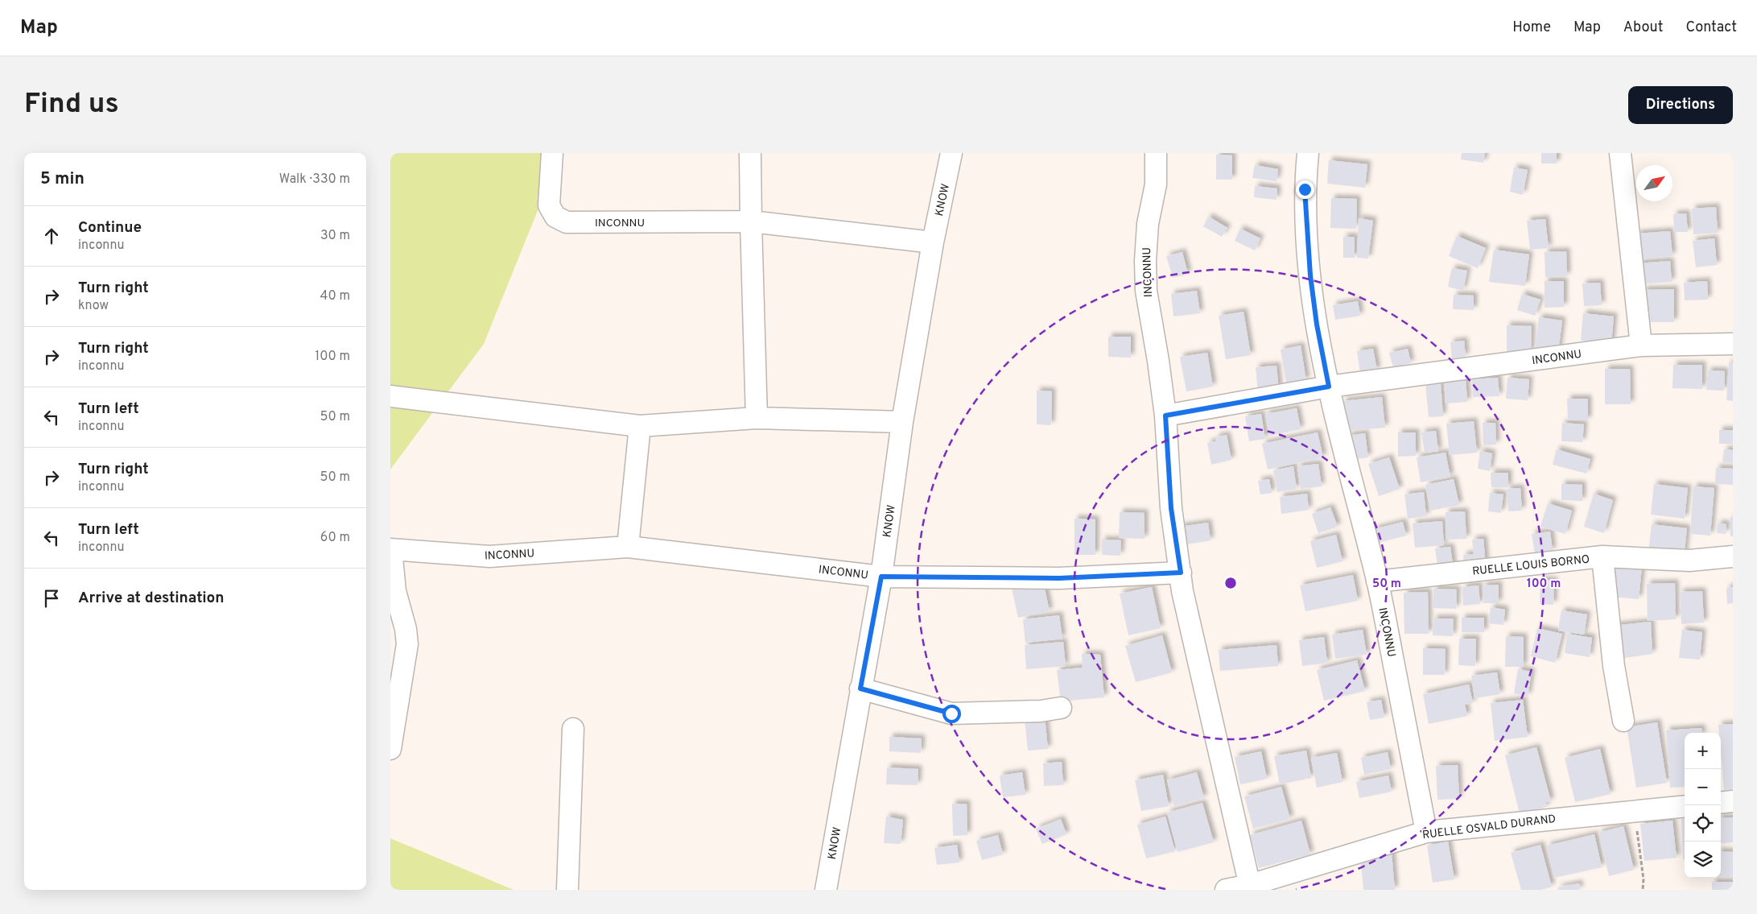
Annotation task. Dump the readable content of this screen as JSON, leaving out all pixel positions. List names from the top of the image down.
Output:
{
  "streets": {
    "street": [
      "KNOW",
      "INCONNU",
      "RUELLE LOUIS BORNO",
      "RUELLE OSVALD DURAND"
    ]
  },
  "crossings": [
    ["KNOW", "INCONNU"],
    ["INCONNU", "RUELLE LOUIS BORNO"],
    ["INCONNU", "RUELLE OSVALD DURAND"]
  ],
  "north": "top right",
  "page": {
    "header": "Map",
    "nav": [
      "Home",
      "Map",
      "About",
      "Contact"
    ],
    "buttons": "Directions",
    "title": "Find us",
    "heading": ["5 min", "Walk · 330 m"],
    "list": [
      ["Continue", "inconnu", "30 m"],
      ["Turn right", "know", "40 m"],
      ["Turn right", "inconnu", "100 m"],
      ["Turn left", "inconnu", "50 m"],
      ["Turn right", "inconnu", "50 m"],
      ["Turn left", "inconnu", "60 m"],
      "Arrive at destination"
    ],
    "map_buttons": ["+", "−"]
  },
  "rings": ["50 m", "100 m"]
}
